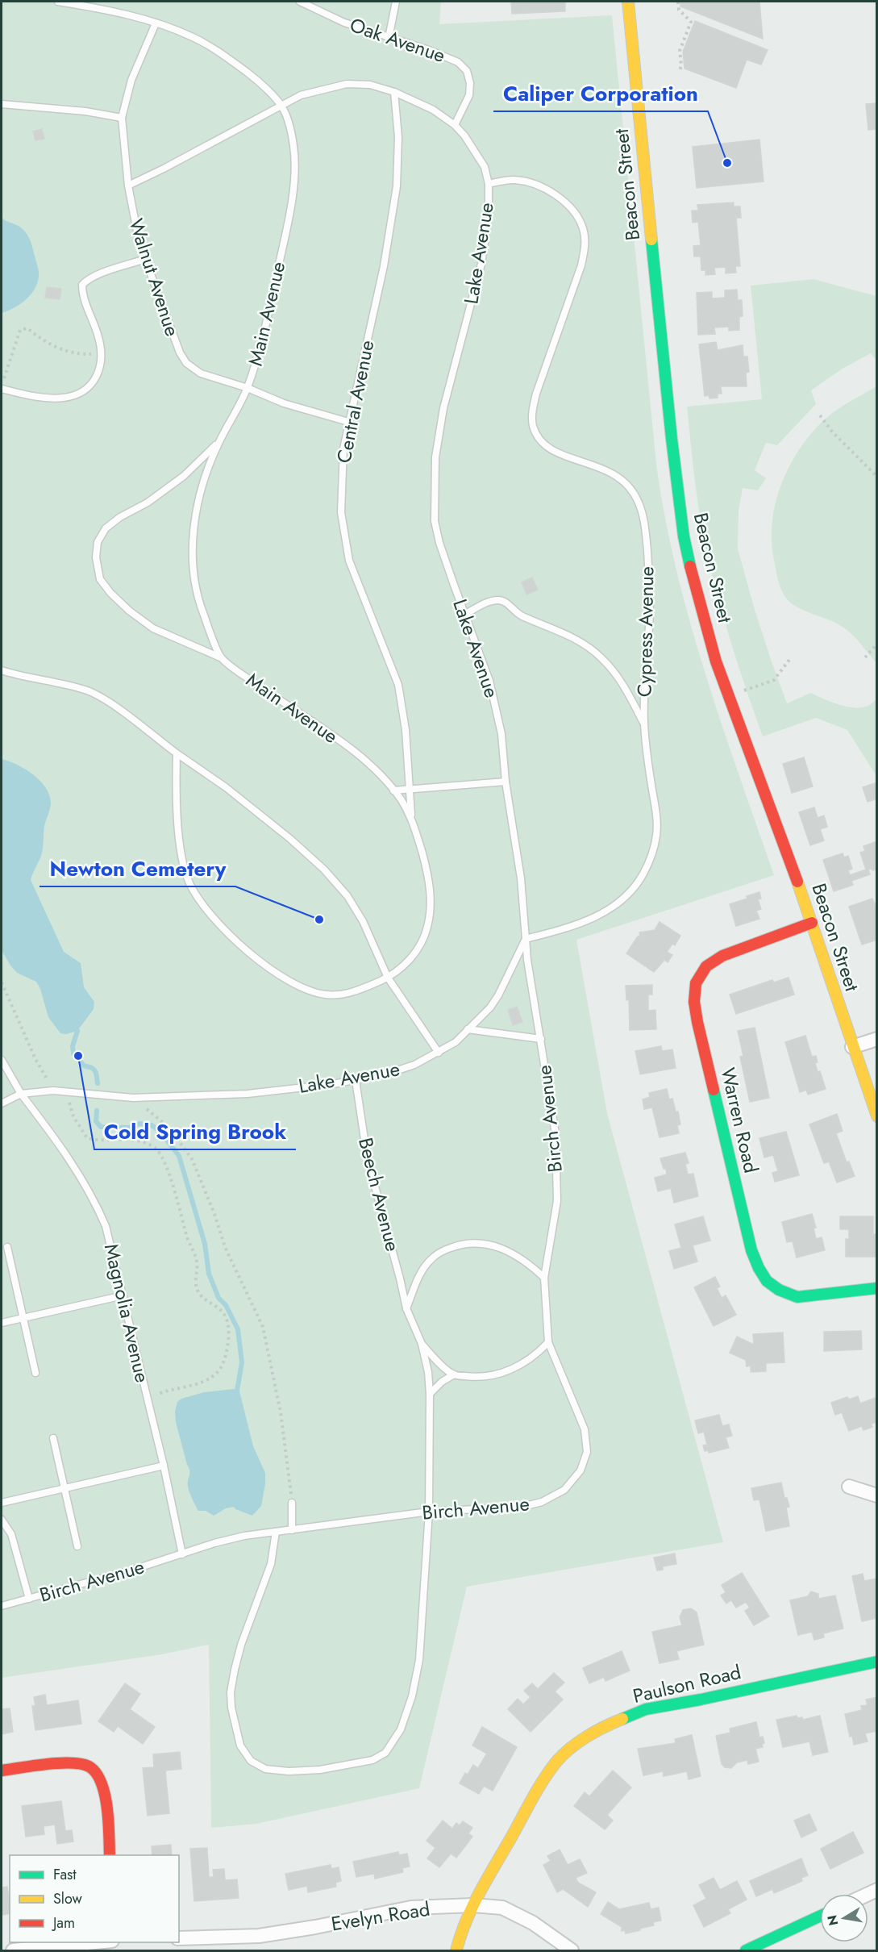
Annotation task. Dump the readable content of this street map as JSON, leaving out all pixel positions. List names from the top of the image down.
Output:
{
  "streets": {
    "street": [
      "Beacon Street",
      "Warren Road",
      "Paulson Road",
      "Evelyn Road"
    ],
    "lane": [
      "Oak Avenue",
      "Lake Avenue",
      "Walnut Avenue",
      "Main Avenue",
      "Central Avenue",
      "Cypress Avenue",
      "Birch Avenue",
      "Beech Avenue",
      "Magnolia Avenue"
    ]
  },
  "crossings": [
    ["Oak Avenue", "Lake Avenue"],
    ["Beacon Street", "Warren Road"],
    ["Lake Avenue", "Walnut Avenue"],
    ["Lake Avenue", "Main Avenue"],
    ["Lake Avenue", "Central Avenue"],
    ["Lake Avenue", "Cypress Avenue"],
    ["Lake Avenue", "Birch Avenue"],
    ["Lake Avenue", "Beech Avenue"],
    ["Lake Avenue", "Magnolia Avenue"],
    ["Walnut Avenue", "Main Avenue"],
    ["Walnut Avenue", "Central Avenue"],
    ["Main Avenue", "Central Avenue"],
    ["Cypress Avenue", "Birch Avenue"],
    ["Birch Avenue", "Beech Avenue"],
    ["Birch Avenue", "Magnolia Avenue"],
    ["Paulson Road", "Evelyn Road"]
  ],
  "places": ["Caliper Corporation", "Newton Cemetery", "Cold Spring Brook"],
  "legend": ["Fast", "Slow", "Jam"],
  "north": "left"
}
